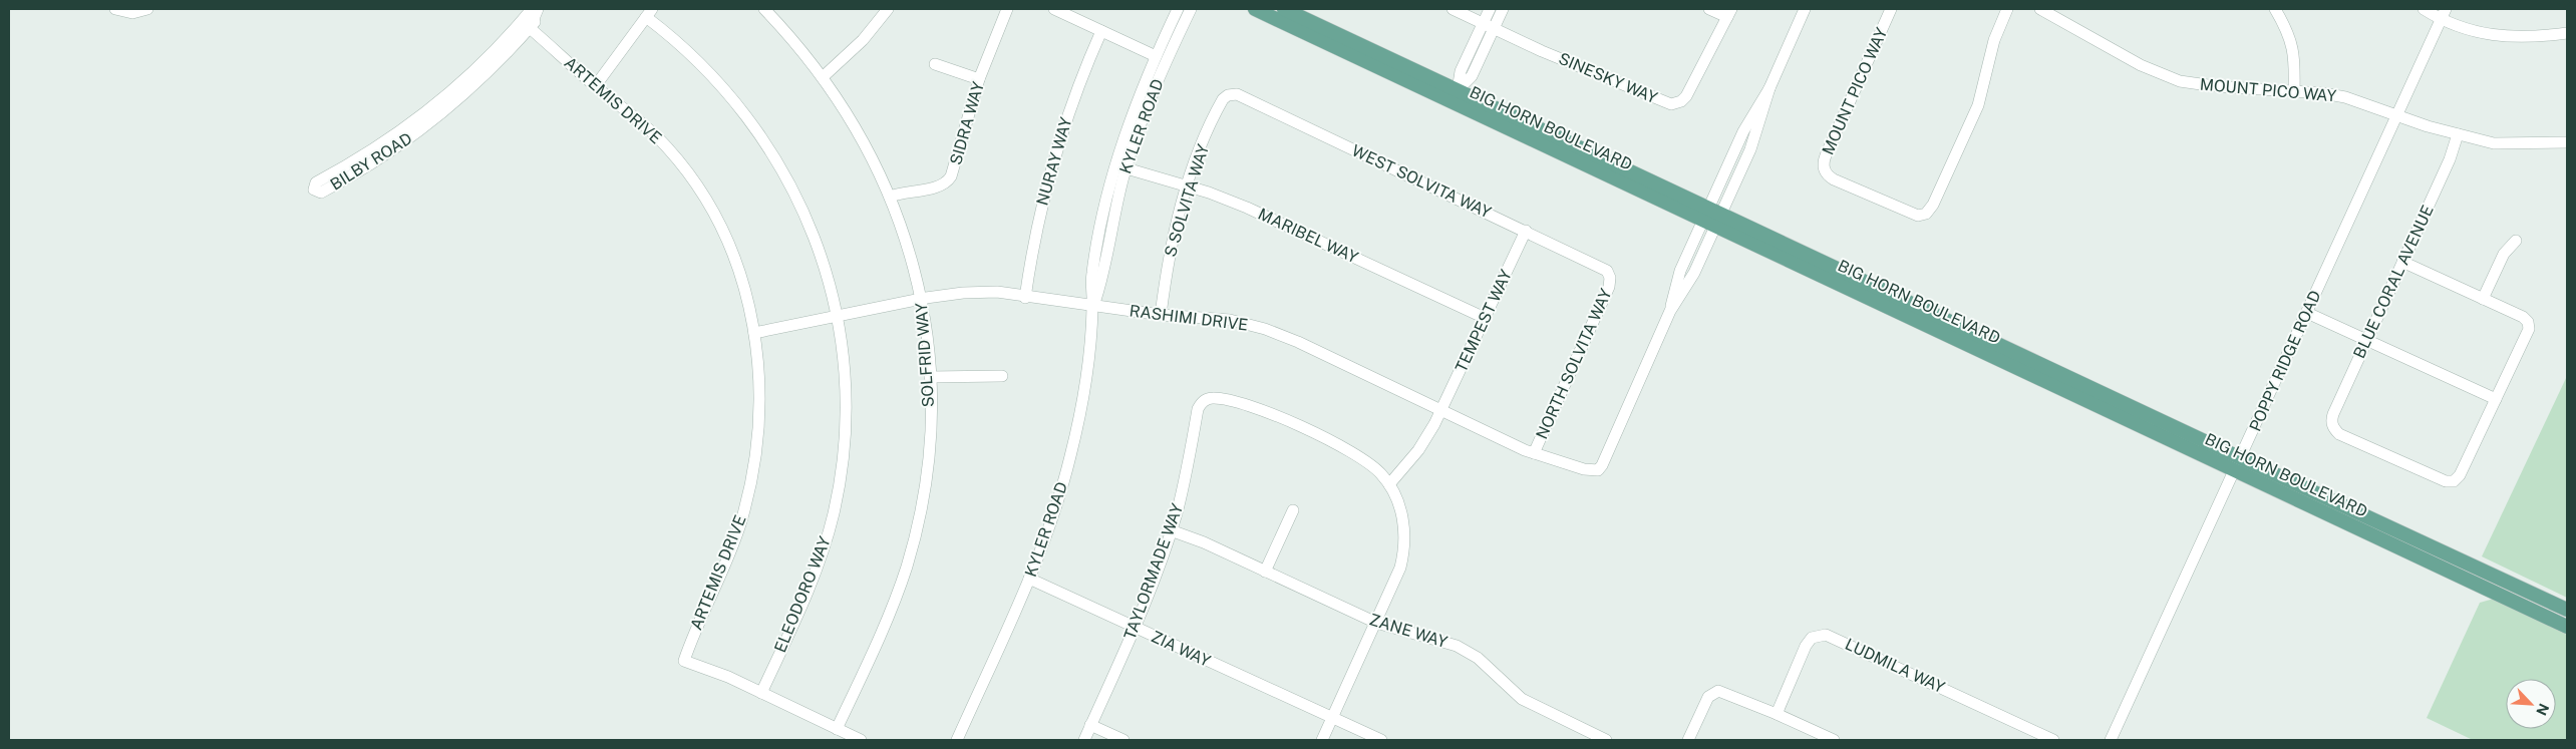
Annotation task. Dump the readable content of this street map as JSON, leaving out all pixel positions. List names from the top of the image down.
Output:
{
  "streets": {
    "main road": ["BIG HORN BOULEVARD"],
    "street": [
      "SINESKY WAY",
      "MOUNT PICO WAY",
      "ARTEMIS DRIVE",
      "SIDRA WAY",
      "KYLER ROAD",
      "BILBY ROAD",
      "NURAY WAY",
      "WEST SOLVITA WAY",
      "S SOLVITA WAY",
      "MARIBEL WAY",
      "BLUE CORAL AVENUE",
      "RASHIMI DRIVE",
      "TEMPEST WAY",
      "SOLFRID WAY",
      "POPPY RIDGE ROAD",
      "NORTH SOLVITA WAY",
      "TAYLORMADE WAY",
      "ELEODORO WAY",
      "ZANE WAY",
      "ZIA WAY",
      "LUDMILA WAY"
    ]
  },
  "crossings": [
    ["MOUNT PICO WAY", "BLUE CORAL AVENUE"],
    ["MOUNT PICO WAY", "POPPY RIDGE ROAD"],
    ["ARTEMIS DRIVE", "BILBY ROAD"],
    ["ARTEMIS DRIVE", "RASHIMI DRIVE"],
    ["ARTEMIS DRIVE", "ELEODORO WAY"],
    ["SIDRA WAY", "SOLFRID WAY"],
    ["KYLER ROAD", "MARIBEL WAY"],
    ["KYLER ROAD", "RASHIMI DRIVE"],
    ["KYLER ROAD", "ZIA WAY"],
    ["BIG HORN BOULEVARD", "RASHIMI DRIVE"],
    ["BIG HORN BOULEVARD", "POPPY RIDGE ROAD"],
    ["NURAY WAY", "RASHIMI DRIVE"],
    ["WEST SOLVITA WAY", "S SOLVITA WAY"],
    ["WEST SOLVITA WAY", "TEMPEST WAY"],
    ["WEST SOLVITA WAY", "NORTH SOLVITA WAY"],
    ["S SOLVITA WAY", "MARIBEL WAY"],
    ["S SOLVITA WAY", "RASHIMI DRIVE"],
    ["MARIBEL WAY", "TEMPEST WAY"],
    ["RASHIMI DRIVE", "TEMPEST WAY"],
    ["RASHIMI DRIVE", "SOLFRID WAY"],
    ["RASHIMI DRIVE", "NORTH SOLVITA WAY"],
    ["RASHIMI DRIVE", "ELEODORO WAY"],
    ["TEMPEST WAY", "TAYLORMADE WAY"],
    ["TAYLORMADE WAY", "ZANE WAY"],
    ["TAYLORMADE WAY", "ZIA WAY"]
  ],
  "north": "bottom right"
}
